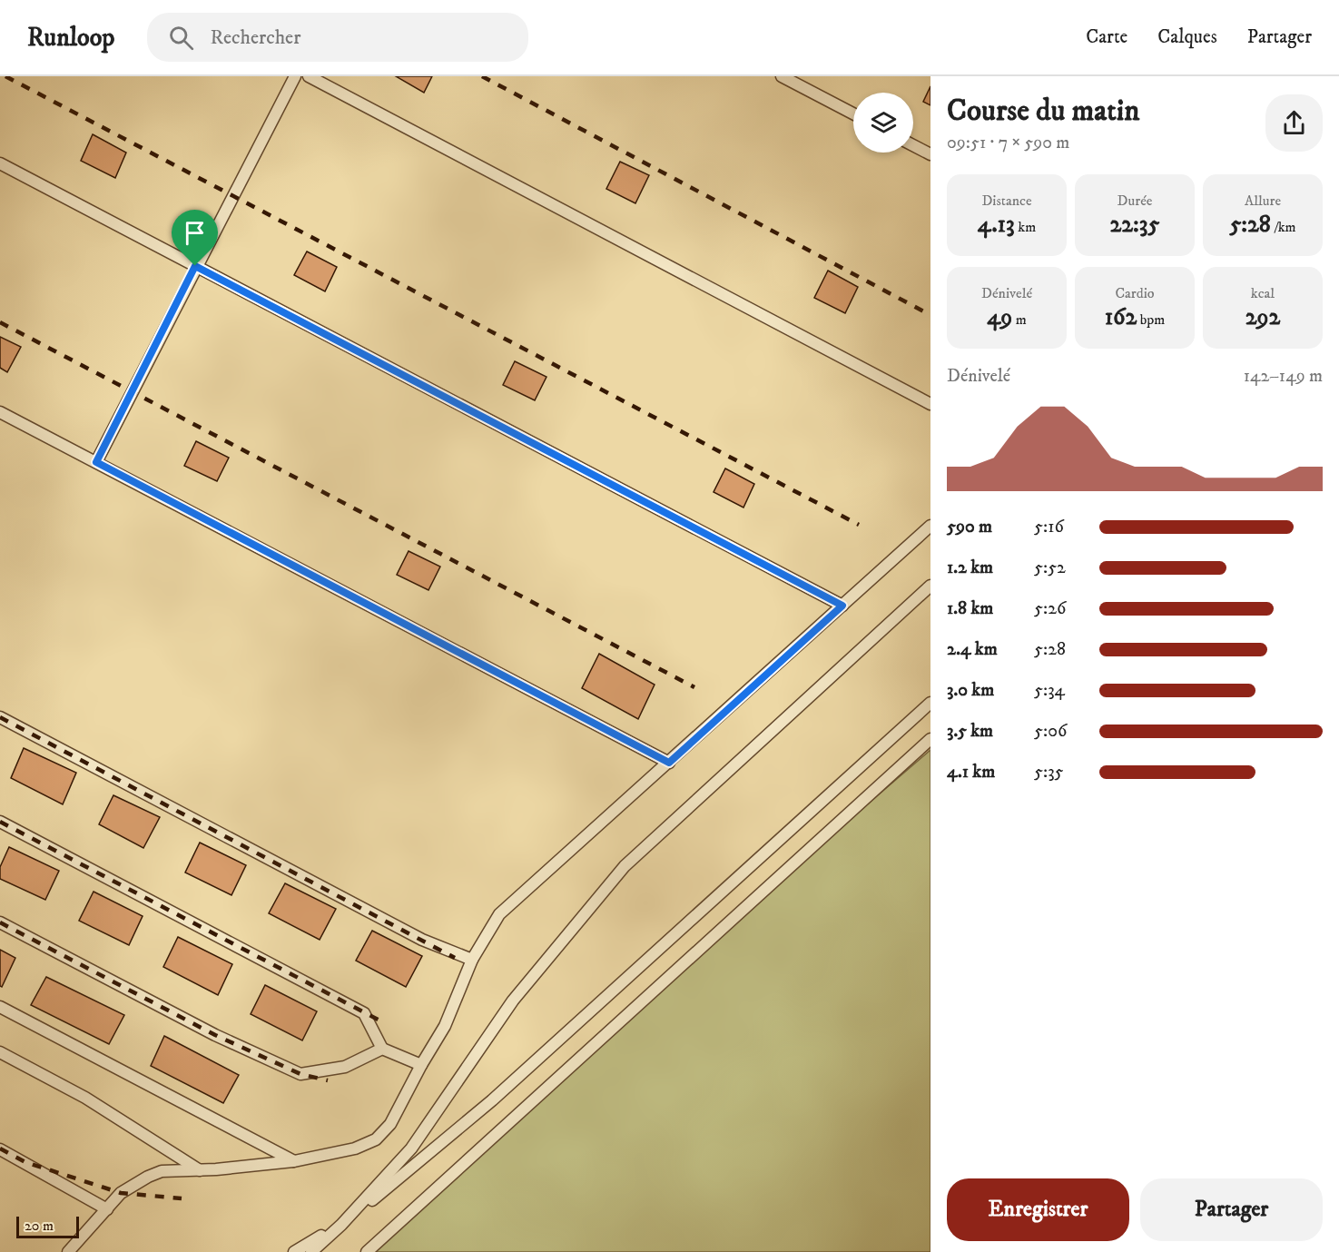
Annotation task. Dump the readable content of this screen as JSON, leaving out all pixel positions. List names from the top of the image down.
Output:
{
  "scale_bar": "20 m",
  "page": {
    "header": "Runloop",
    "search": "Rechercher",
    "nav": ["Carte", "Calques", "Partager"],
    "heading": ["Course du matin", "09:51 · 7 × 590 m"],
    "stats": [
      ["Distance", "4.13 km"],
      ["Durée", "22:35"],
      ["Allure", "5:28 /km"],
      ["Dénivelé", "49 m"],
      ["Cardio", "162 bpm"],
      ["kcal", "292"]
    ],
    "chart": ["Dénivelé", "142–149 m"],
    "list": [
      {
        "name": "590 m",
        "note": "5:16"
      },
      {
        "name": "1.2 km",
        "note": "5:52"
      },
      {
        "name": "1.8 km",
        "note": "5:26"
      },
      {
        "name": "2.4 km",
        "note": "5:28"
      },
      {
        "name": "3.0 km",
        "note": "5:34"
      },
      {
        "name": "3.5 km",
        "note": "5:06"
      },
      {
        "name": "4.1 km",
        "note": "5:35"
      }
    ],
    "buttons": ["Enregistrer", "Partager"],
    "scale": "20 m"
  }
}
